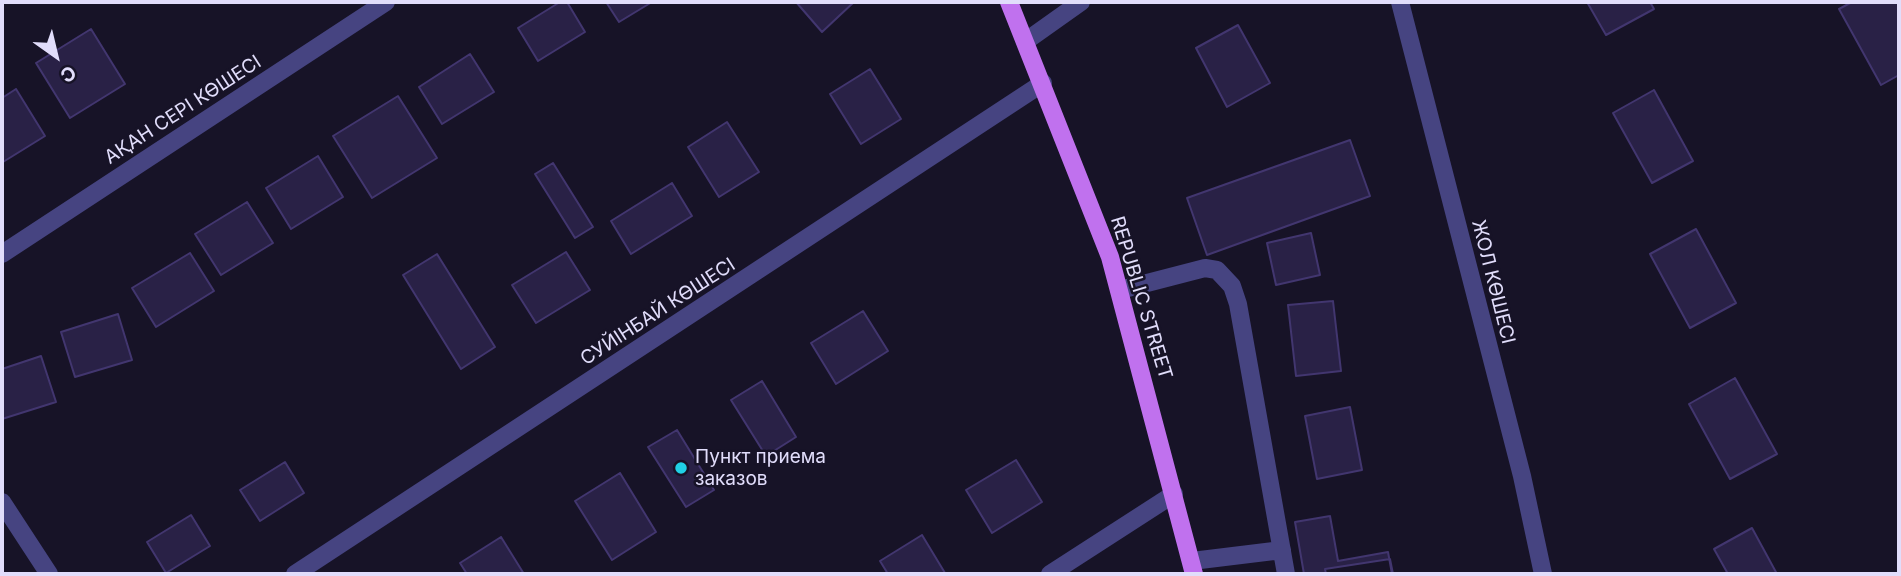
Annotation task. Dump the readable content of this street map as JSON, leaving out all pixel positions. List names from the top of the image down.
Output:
{
  "streets": {
    "main road": ["REPUBLIC STREET"],
    "street": ["АҚАН СЕРІ КӨШЕСІ", "ЖОЛ КӨШЕСІ", "СУЙІНБАЙ КӨШЕСІ"]
  },
  "crossings": [
    ["REPUBLIC STREET", "СУЙІНБАЙ КӨШЕСІ"]
  ],
  "places": ["Пункт приема заказов"],
  "north": "bottom right"
}
